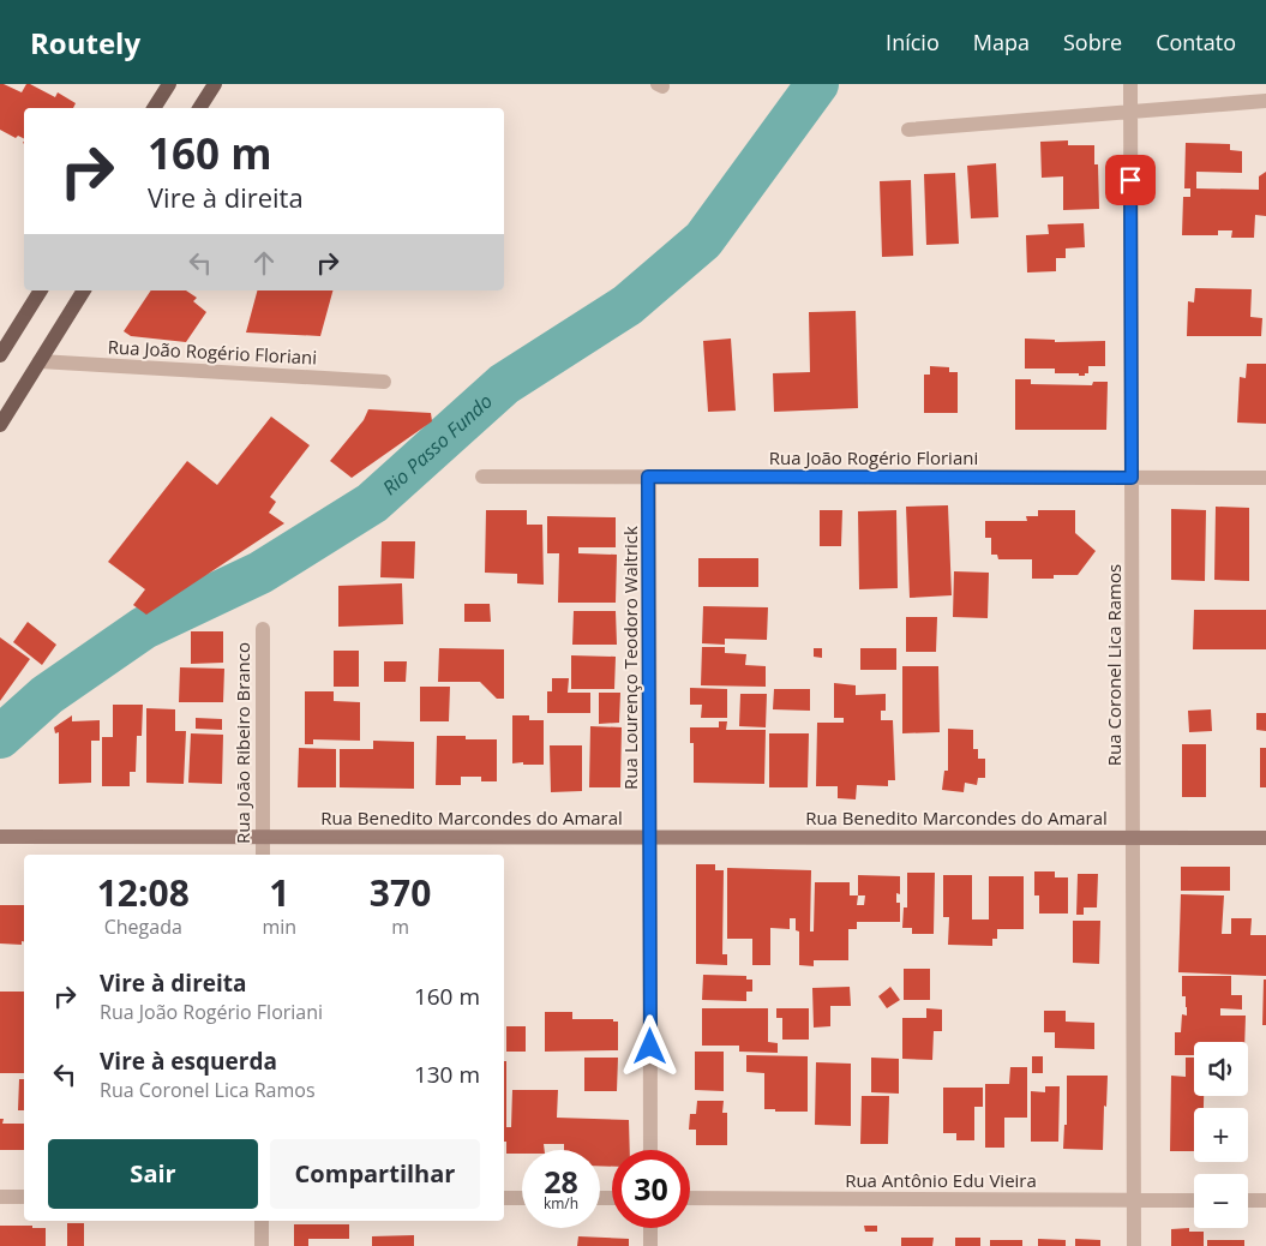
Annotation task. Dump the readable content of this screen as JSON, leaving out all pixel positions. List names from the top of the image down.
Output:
{
  "streets": {
    "main road": ["Rua Benedito Marcondes do Amaral"],
    "street": [
      "Rua João Rogério Floriani",
      "Rua Lourenço Teodoro Waltrick",
      "Rua Coronel Lica Ramos",
      "Rua João Ribeiro Branco",
      "Rua Antônio Edu Vieira"
    ]
  },
  "crossings": [
    ["Rua João Rogério Floriani", "Rua Lourenço Teodoro Waltrick"],
    ["Rua João Rogério Floriani", "Rua Coronel Lica Ramos"],
    ["Rua Lourenço Teodoro Waltrick", "Rua Benedito Marcondes do Amaral"],
    ["Rua Coronel Lica Ramos", "Rua Benedito Marcondes do Amaral"],
    ["Rua Coronel Lica Ramos", "Rua Antônio Edu Vieira"],
    ["Rua João Ribeiro Branco", "Rua Benedito Marcondes do Amaral"]
  ],
  "water": ["Rio Passo Fundo"],
  "page": {
    "header": "Routely",
    "nav": [
      "Início",
      "Mapa",
      "Sobre",
      "Contato"
    ],
    "turn": ["160 m", "Vire à direita"],
    "eta": [
      "12:08",
      "Chegada",
      "1",
      "min",
      "370",
      "m"
    ],
    "list": [
      {
        "name": "Vire à direita",
        "note": "Rua João Rogério Floriani",
        "value": "160 m"
      },
      {
        "name": "Vire à esquerda",
        "note": "Rua Coronel Lica Ramos",
        "value": "130 m"
      }
    ],
    "map_buttons": ["+", "−"],
    "buttons": ["Sair", "Compartilhar"],
    "speed": "28 km/h",
    "limit": "30"
  }
}
